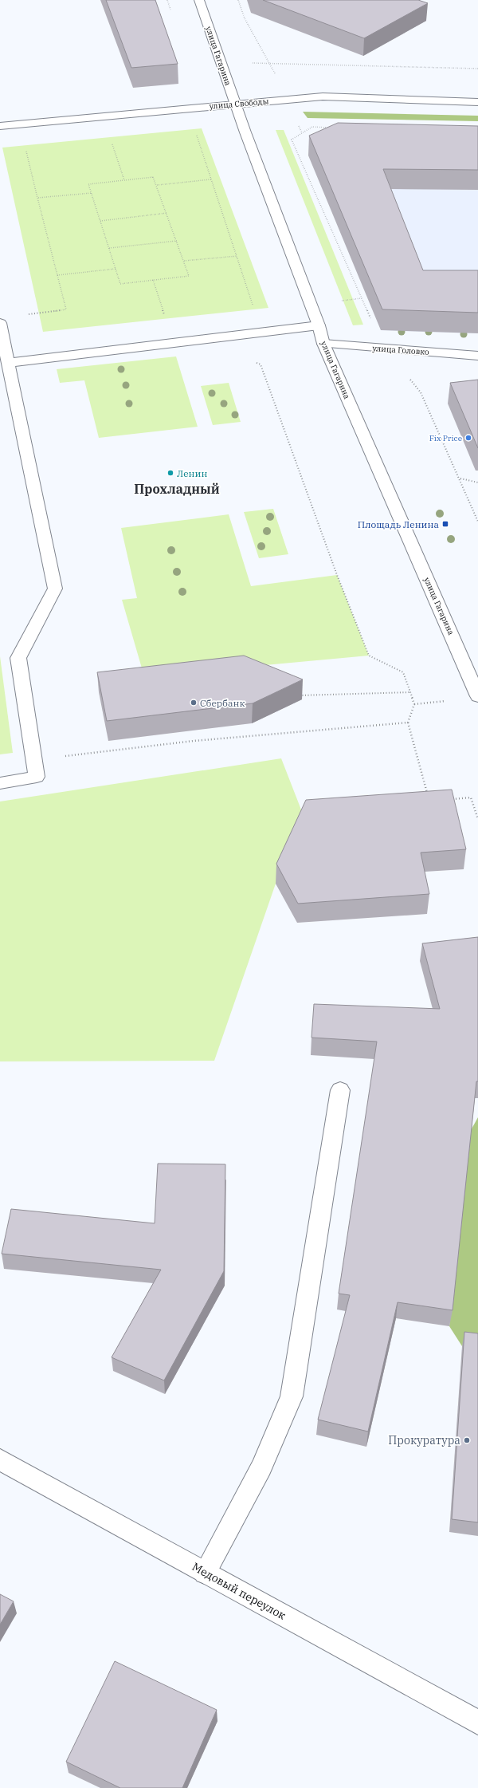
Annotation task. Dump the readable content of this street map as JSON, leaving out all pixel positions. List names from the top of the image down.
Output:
{
  "streets": {
    "street": [
      "улица Гагарина",
      "улица Свободы",
      "улица Головко",
      "Медовый переулок"
    ]
  },
  "crossings": [
    ["улица Гагарина", "улица Свободы"],
    ["улица Гагарина", "улица Головко"]
  ],
  "districts": ["Прохладный"],
  "places": {
    "other": [
      "Fix Price",
      "Ленин",
      "Сбербанк",
      "Прокуратура"
    ],
    "transit": ["Площадь Ленина"]
  }
}
